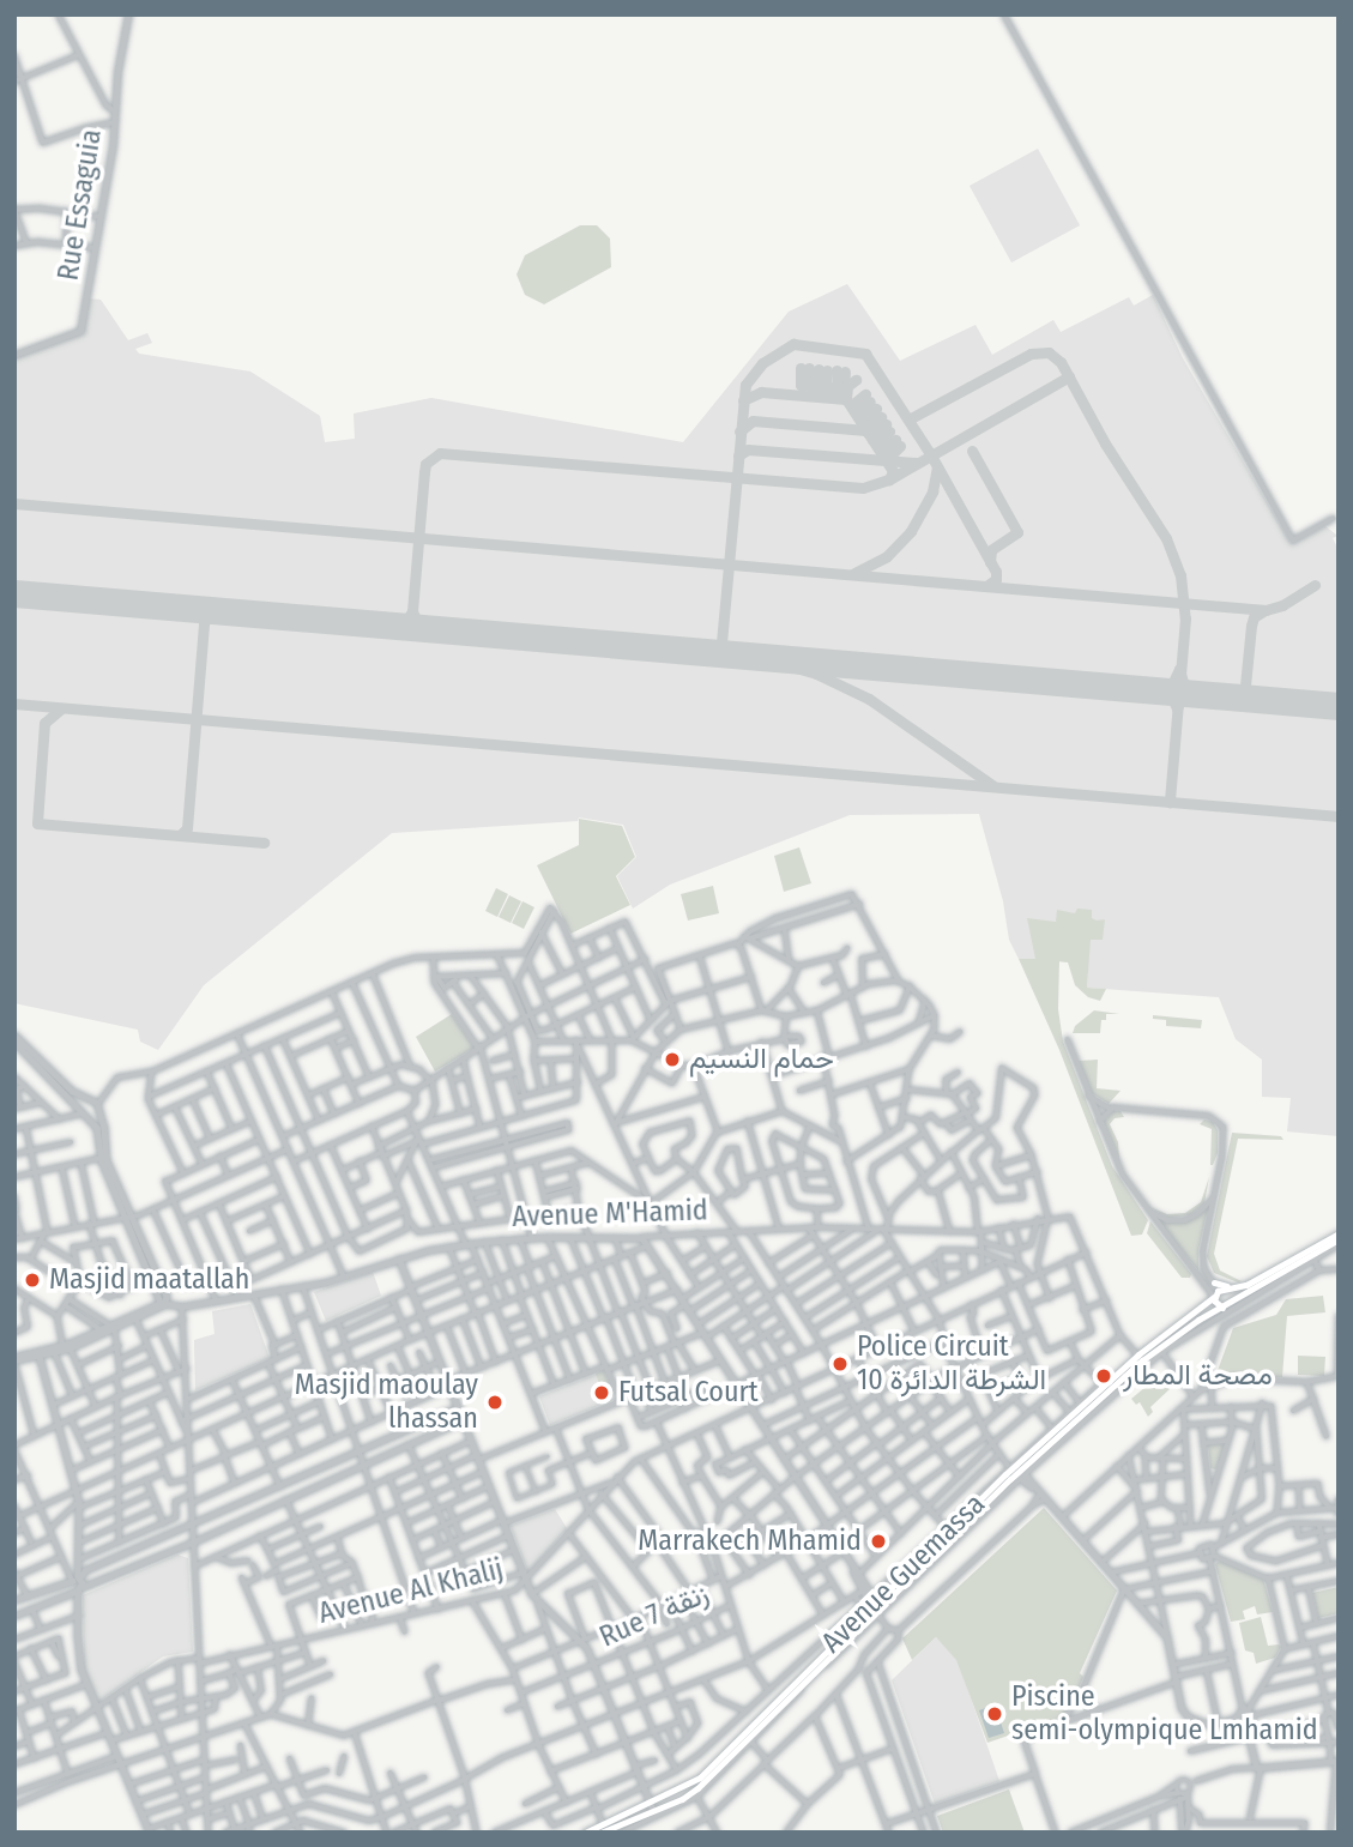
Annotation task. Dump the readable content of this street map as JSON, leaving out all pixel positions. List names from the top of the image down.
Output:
{
  "streets": {
    "main road": ["Avenue Guemassa"],
    "street": [
      "Rue Essaguia",
      "Avenue M'Hamid",
      "Avenue Al Khalij",
      "Rue 7 زنقة"
    ]
  },
  "crossings": [
    ["Avenue M'Hamid", "Avenue Al Khalij"]
  ],
  "places": [
    "حمام النسيم",
    "Masjid maatallah",
    "Police Circuit 10 الشرطة الدائرة",
    "مصحة المطار",
    "Futsal Court",
    "Masjid maoulay lhassan",
    "Marrakech Mhamid",
    "Piscine semi-olympique Lmhamid"
  ]
}
